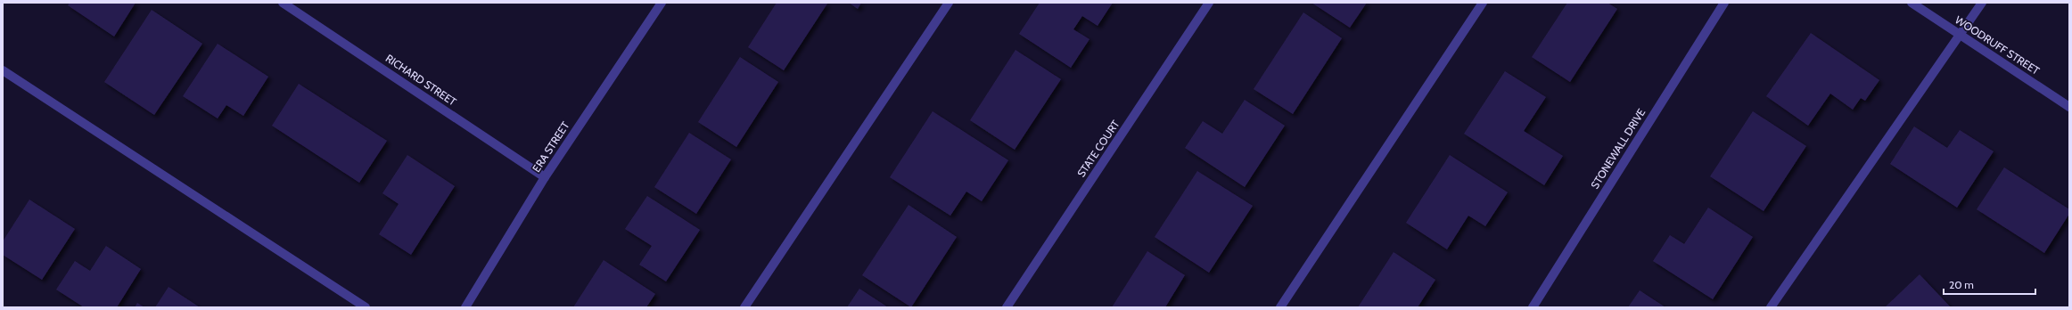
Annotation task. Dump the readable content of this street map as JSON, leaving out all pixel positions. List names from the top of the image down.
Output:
{
  "streets": {
    "street": [
      "WOODRUFF STREET",
      "RICHARD STREET",
      "ERA STREET",
      "STATE COURT",
      "STONEWALL DRIVE"
    ]
  },
  "crossings": [
    ["RICHARD STREET", "ERA STREET"]
  ],
  "scale_bar": "20 m"
}
